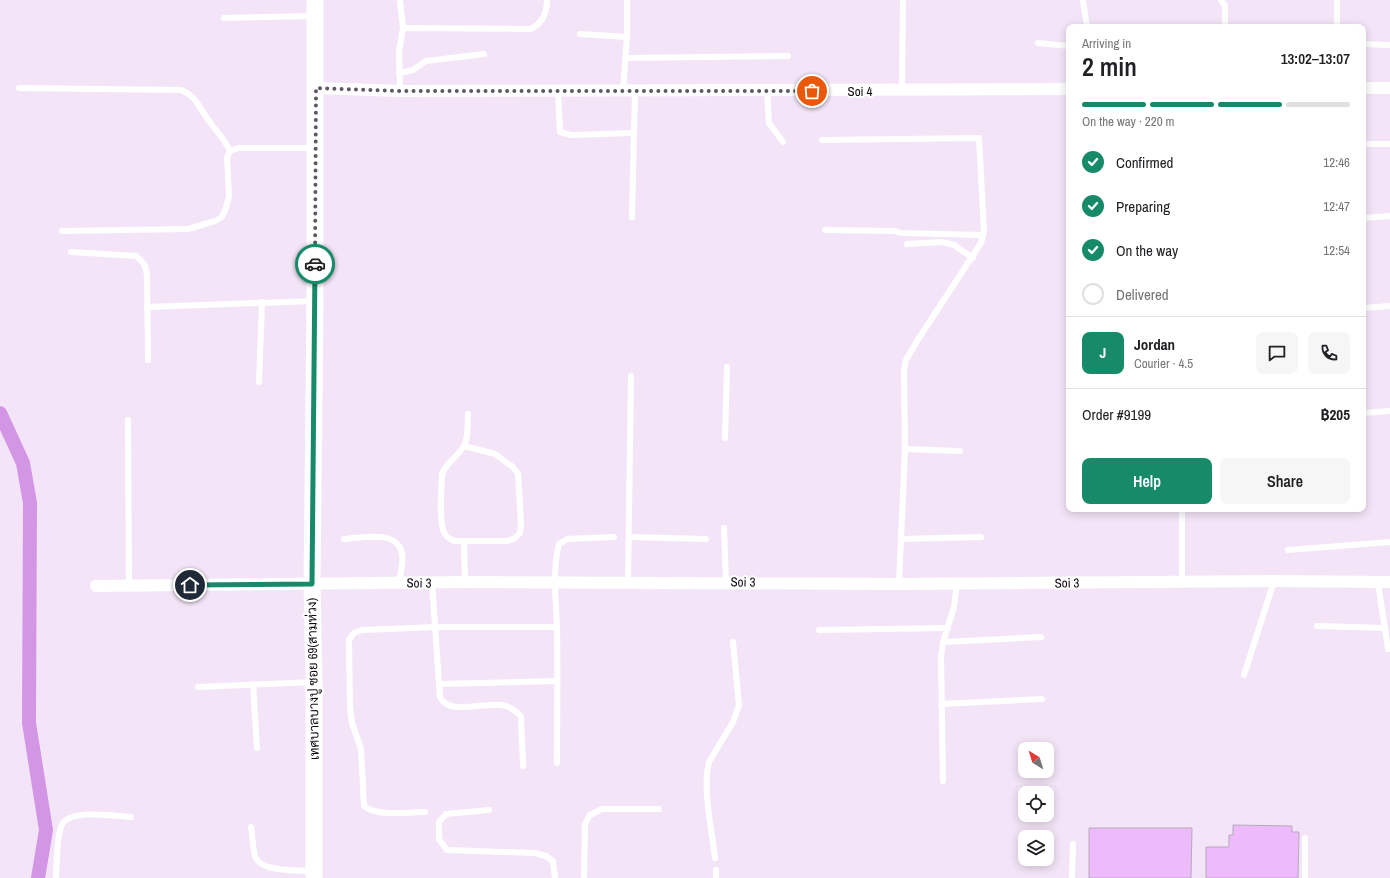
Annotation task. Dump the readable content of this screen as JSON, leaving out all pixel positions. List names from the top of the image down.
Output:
{
  "streets": {
    "street": ["Soi 4", "Soi 3", "เทศบาลบางปู ซอย 69(สามห่วง)"]
  },
  "crossings": [
    ["Soi 4", "เทศบาลบางปู ซอย 69(สามห่วง)"],
    ["Soi 3", "เทศบาลบางปู ซอย 69(สามห่วง)"]
  ],
  "north": "top left",
  "page": {
    "heading": ["2 min", "Arriving in", "13:02–13:07"],
    "panel": [
      "Jordan",
      "Courier · 4.5",
      "Order #9199",
      "฿205"
    ],
    "bar": "On the way · 220 m",
    "list": [
      ["Confirmed", "12:46"],
      ["Preparing", "12:47"],
      ["On the way", "12:54"],
      "Delivered"
    ],
    "round": "J",
    "buttons": ["Help", "Share"]
  }
}
